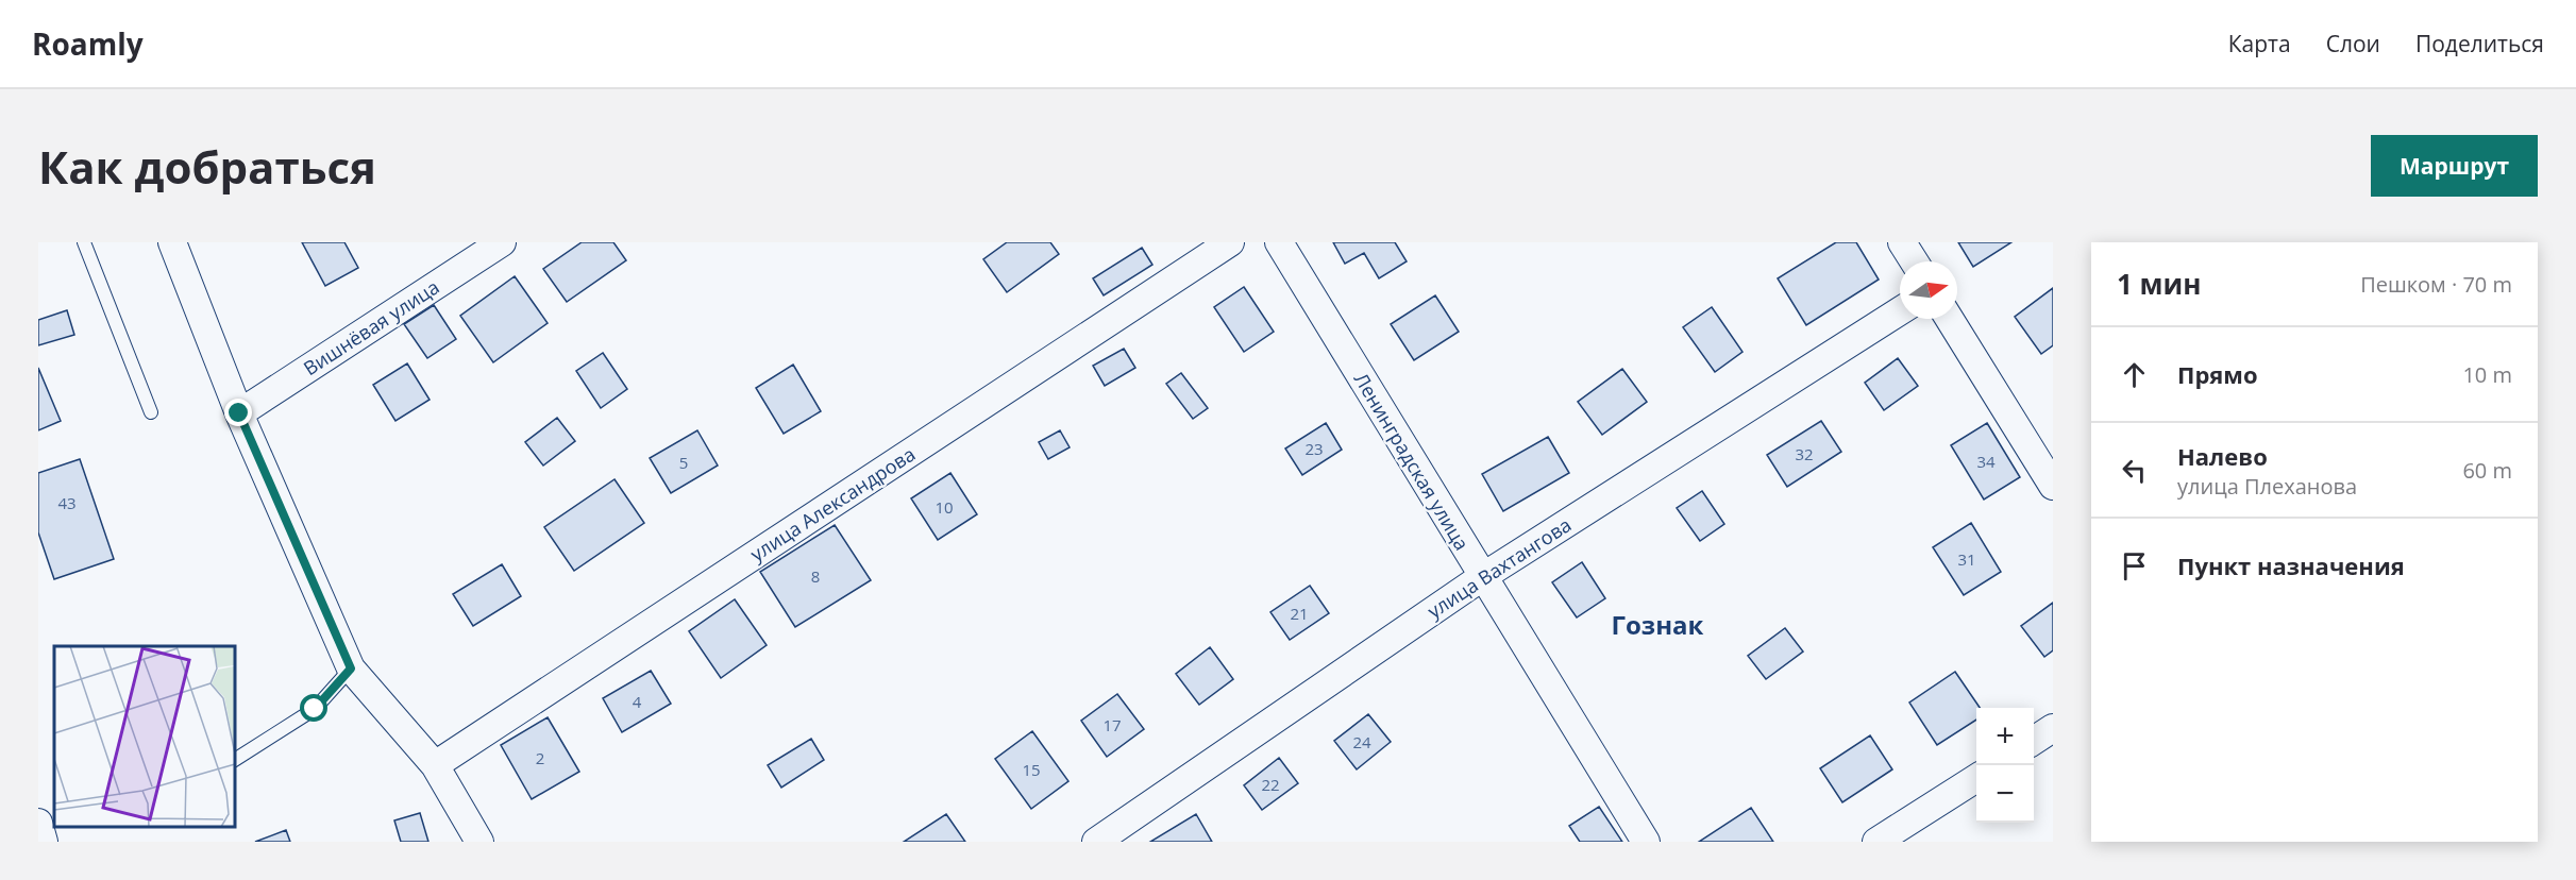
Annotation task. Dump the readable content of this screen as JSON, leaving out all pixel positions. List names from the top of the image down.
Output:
{
  "streets": {
    "street": [
      "Вишнёвая улица",
      "Ленинградская улица",
      "улица Александрова",
      "улица Вахтангова"
    ]
  },
  "crossings": [
    ["Ленинградская улица", "улица Вахтангова"]
  ],
  "districts": ["Гознак"],
  "house_numbers": [
    "23",
    "32",
    "34",
    "5",
    "43",
    "10",
    "31",
    "8",
    "21",
    "4",
    "17",
    "24",
    "2",
    "15",
    "22"
  ],
  "north": "right",
  "page": {
    "header": "Roamly",
    "nav": ["Карта", "Слои", "Поделиться"],
    "buttons": "Маршрут",
    "title": "Как добраться",
    "heading": ["1 мин", "Пешком · 70 m"],
    "list": [
      ["Прямо", "10 m"],
      ["Налево", "улица Плеханова", "60 m"],
      "Пункт назначения"
    ],
    "map_buttons": ["+", "−"]
  }
}
